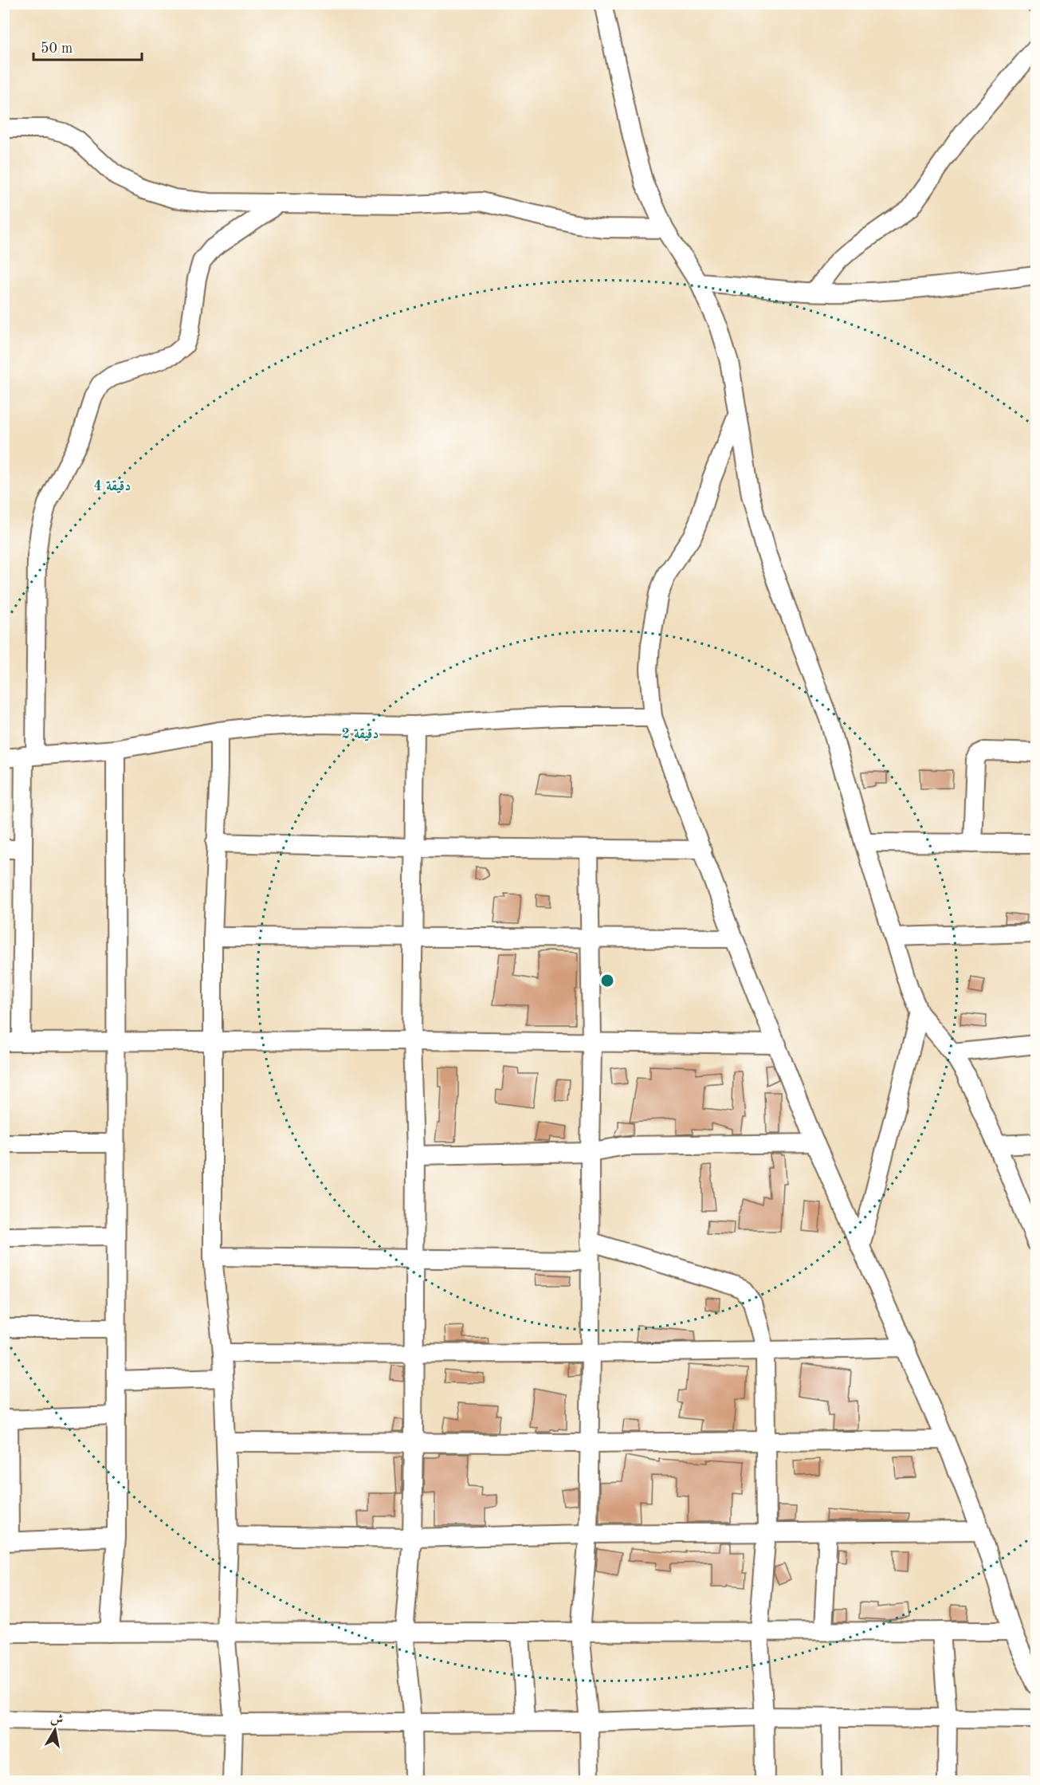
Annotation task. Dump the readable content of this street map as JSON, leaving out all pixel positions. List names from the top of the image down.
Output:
{
  "scale_bar": "50 m",
  "north": "top",
  "rings": ["4 دقيقة", "2 دقيقة"]
}
